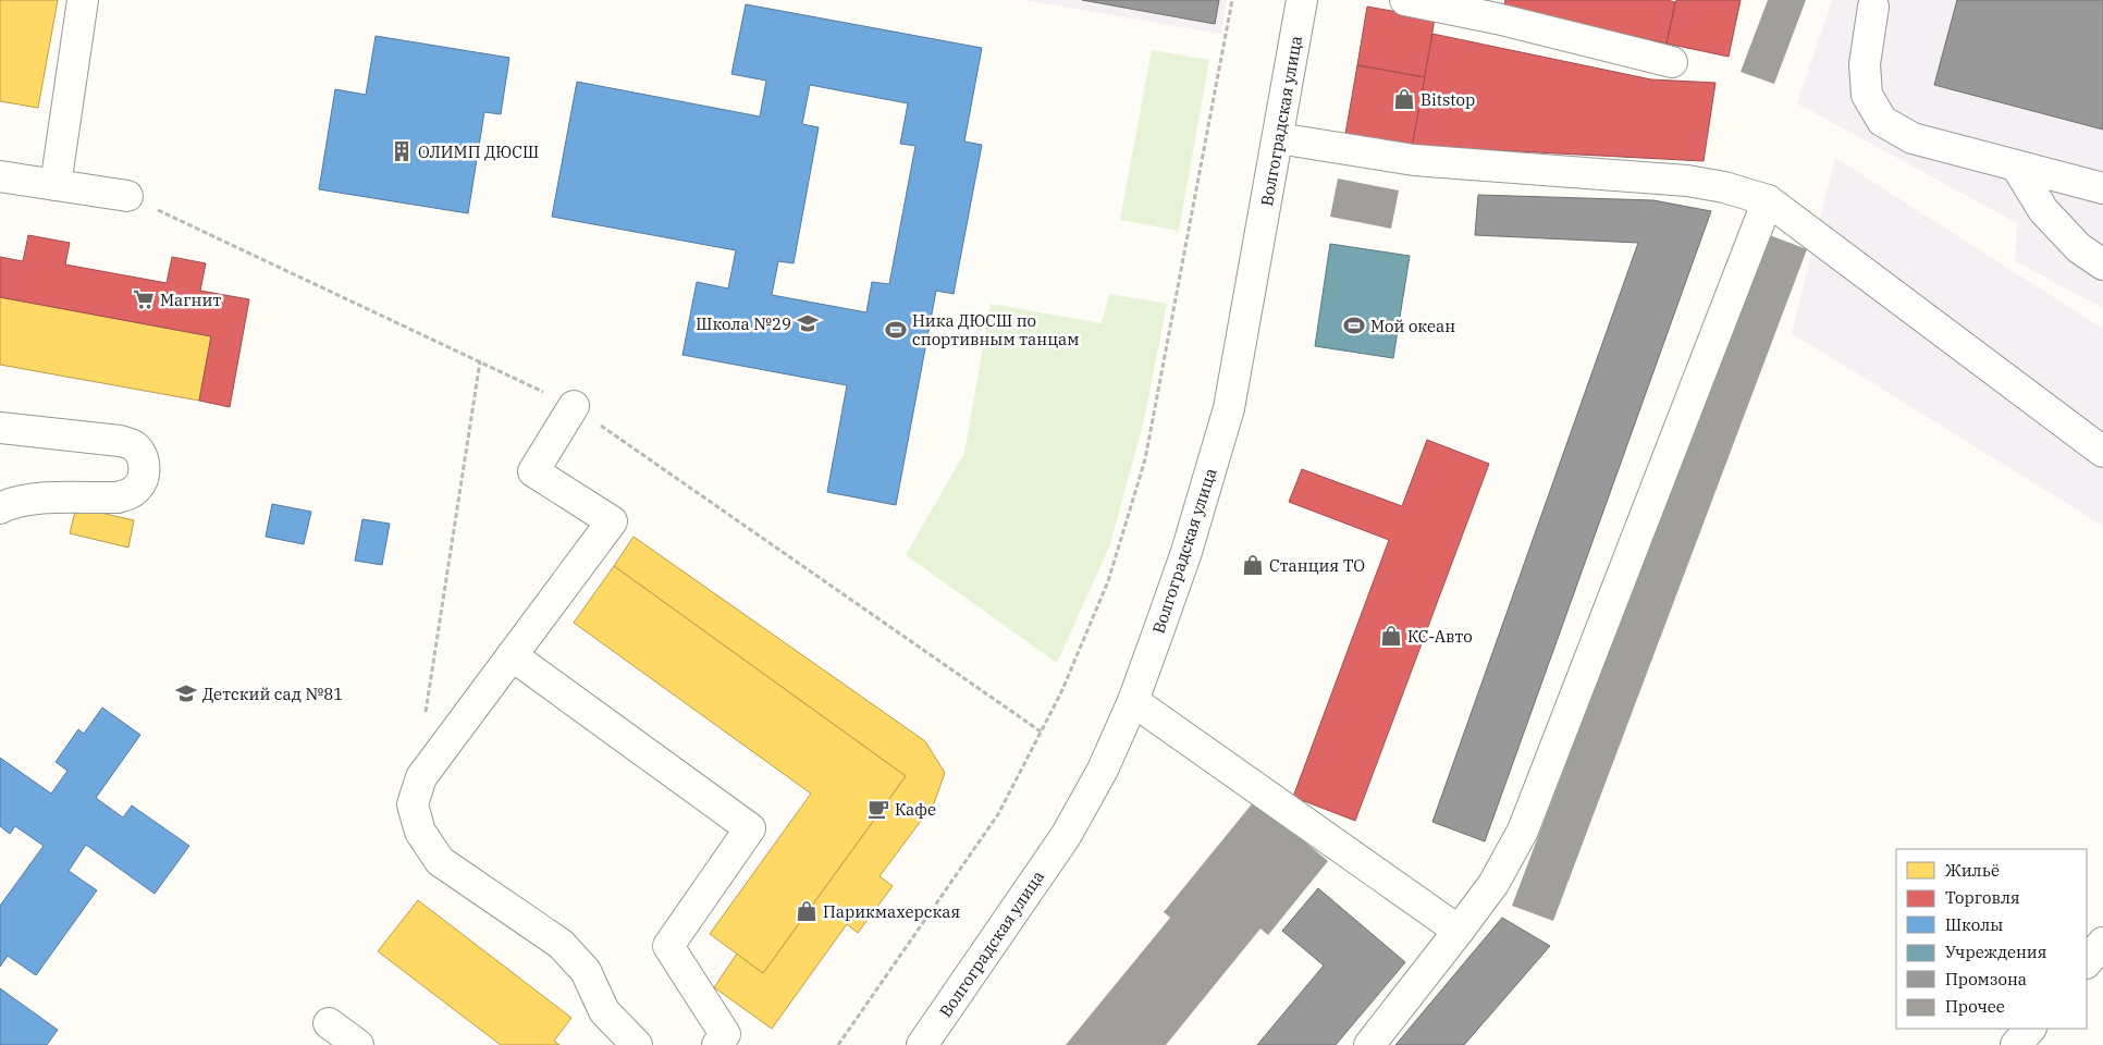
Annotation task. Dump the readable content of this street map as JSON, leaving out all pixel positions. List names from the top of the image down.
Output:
{
  "streets": {
    "street": ["Волгоградская улица"]
  },
  "places": {
    "shop": [
      "Bitstop",
      "Станция ТО",
      "КС-Авто",
      "Парикмахерская"
    ],
    "building": ["ОЛИМП ДЮСШ"],
    "supermarket": ["Магнит"],
    "school or university": ["Школа №29", "Детский сад №81"],
    "sports": ["Мой океан", "Ника ДЮСШ по спортивным танцам"],
    "cafe": ["Кафе"]
  },
  "legend": [
    "Жильё",
    "Торговля",
    "Школы",
    "Учреждения",
    "Промзона",
    "Прочее"
  ]
}
